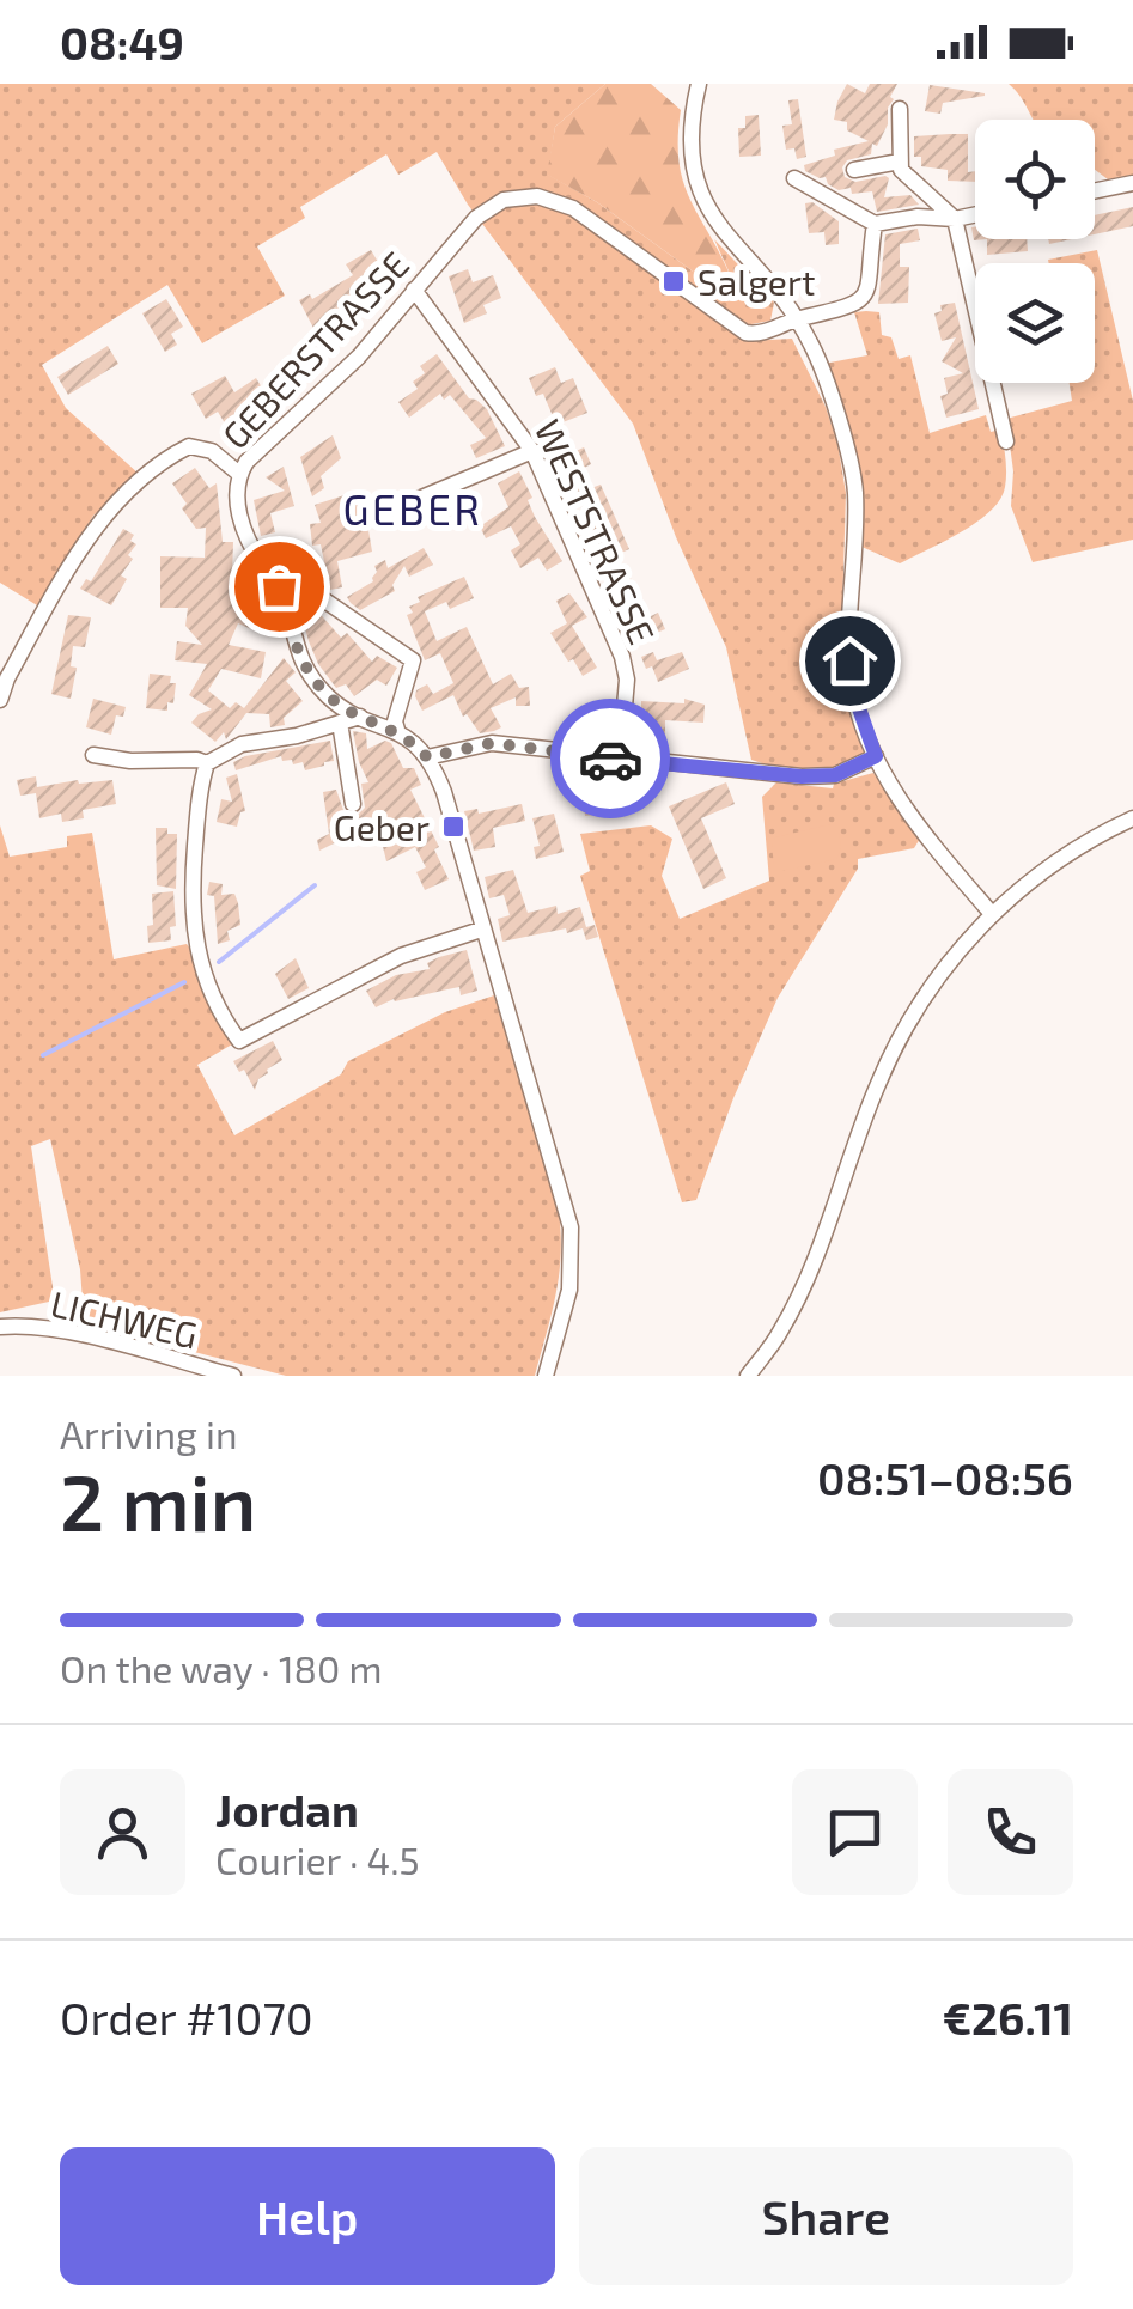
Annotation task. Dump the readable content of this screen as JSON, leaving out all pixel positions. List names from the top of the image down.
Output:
{
  "streets": {
    "street": ["GEBERSTRASSE", "WESTSTRASSE", "LICHWEG"]
  },
  "crossings": [
    ["GEBERSTRASSE", "WESTSTRASSE"]
  ],
  "districts": ["GEBER"],
  "places": {
    "transit": ["Salgert", "Geber"]
  },
  "page": {
    "status": "08:49",
    "heading": ["2 min", "Arriving in", "08:51–08:56"],
    "panel": [
      "Jordan",
      "Courier · 4.5",
      "Order #1070",
      "€26.11"
    ],
    "bar": "On the way · 180 m",
    "buttons": ["Help", "Share"]
  }
}
